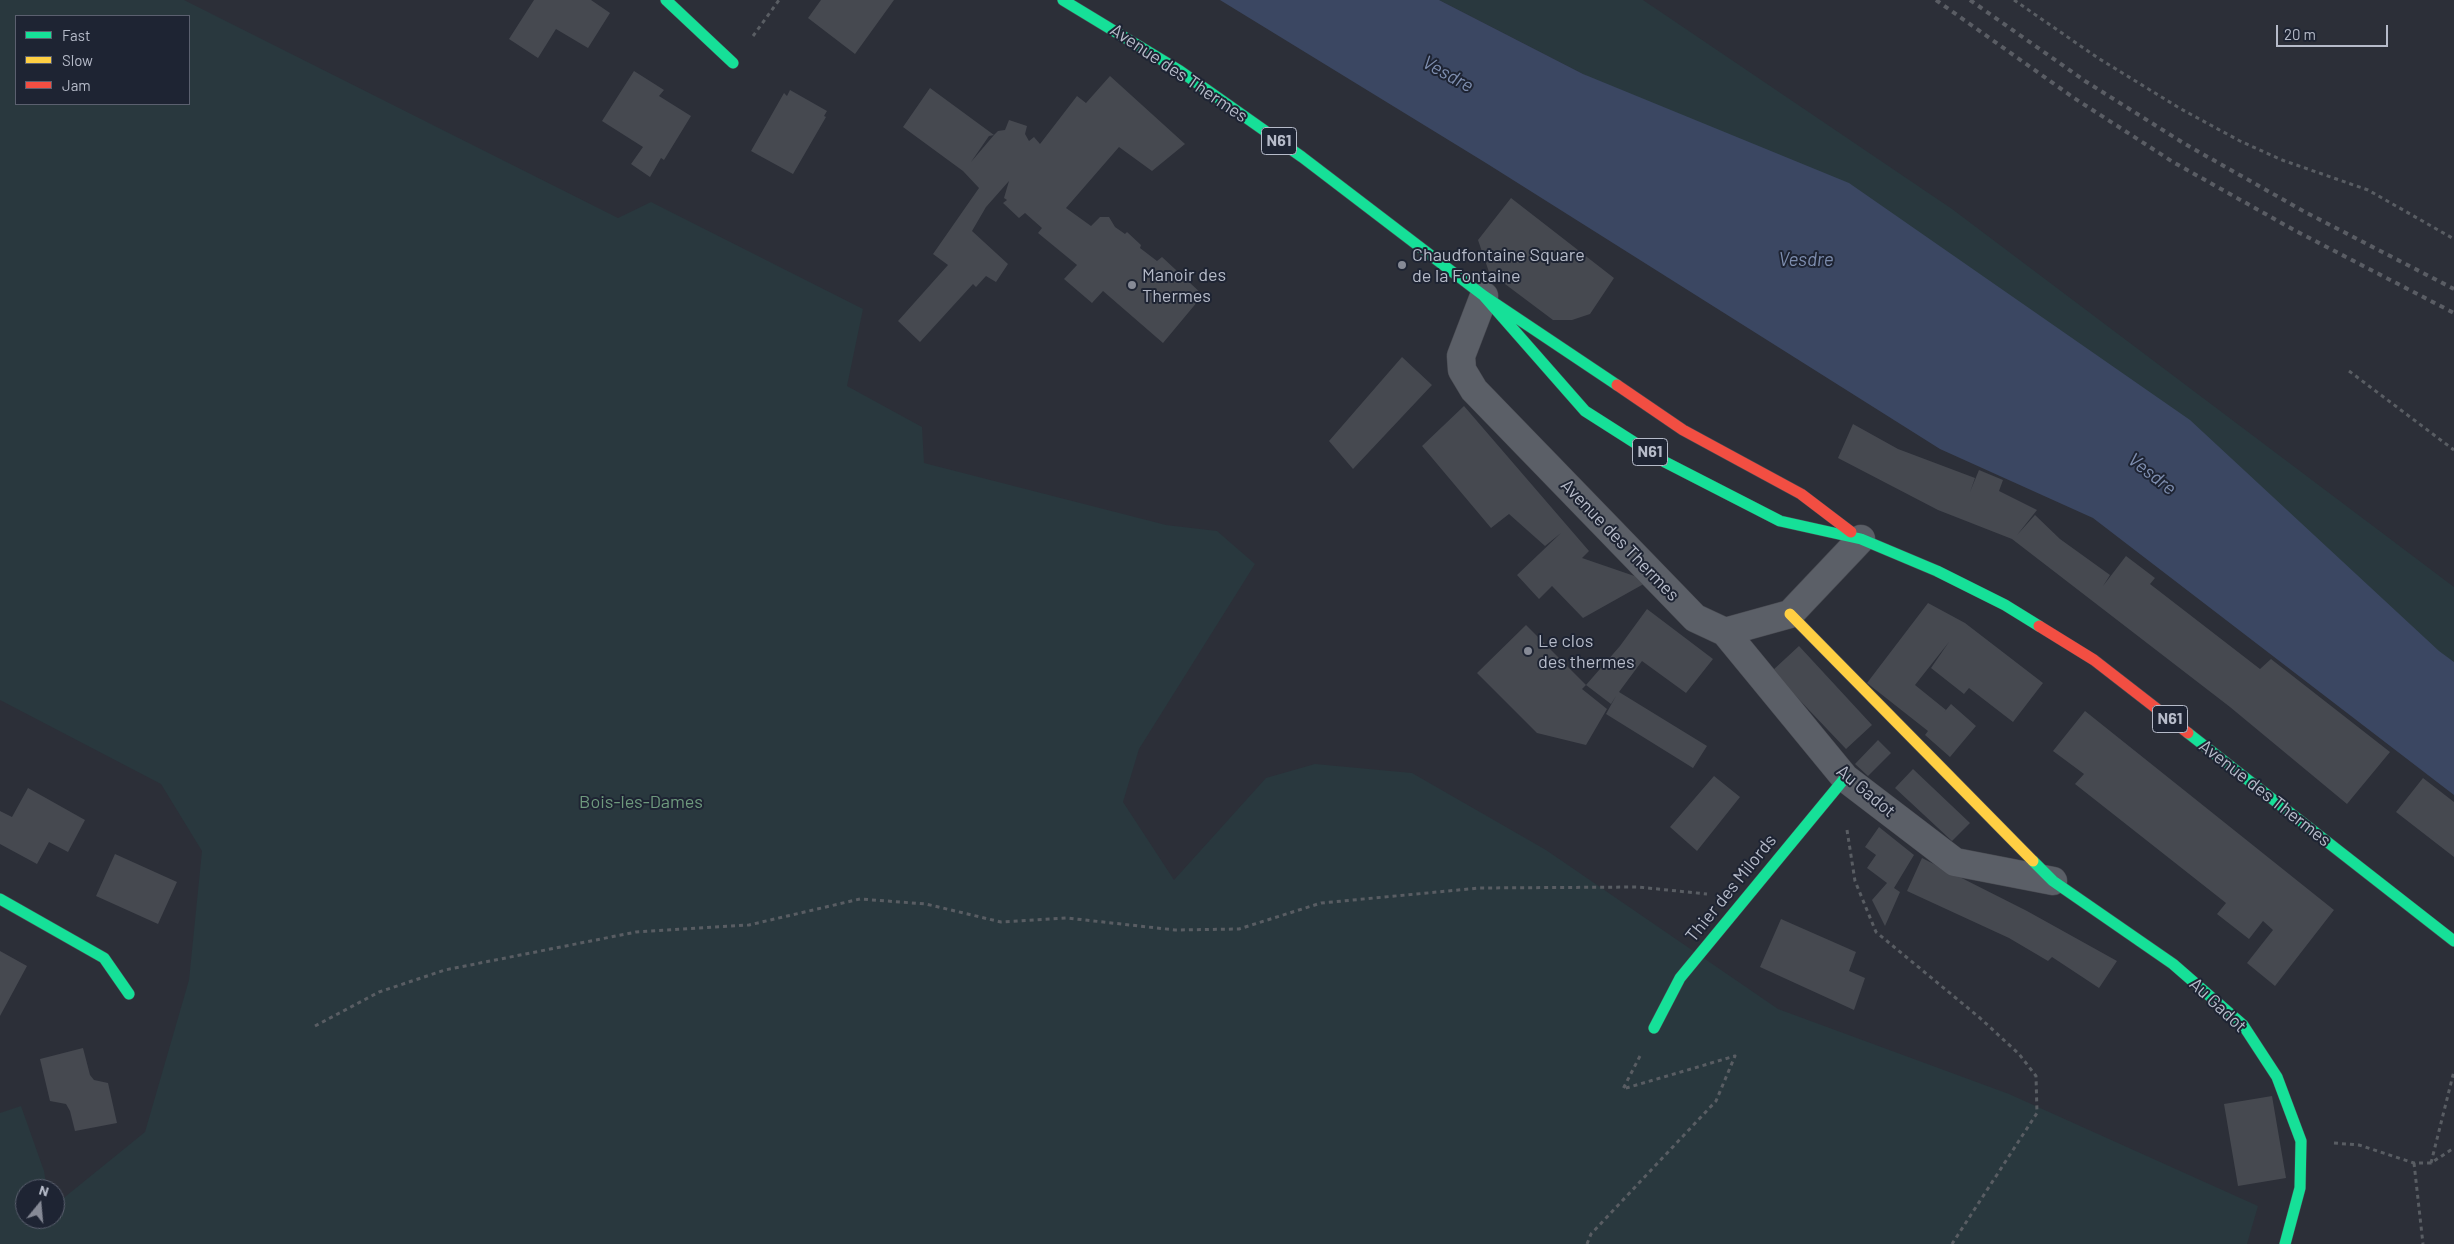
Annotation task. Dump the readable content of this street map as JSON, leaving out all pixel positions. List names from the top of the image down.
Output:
{
  "streets": {
    "main road": [
      "Avenue des Thermes",
      "N61",
      "Au Gadot",
      "Thier des Milords"
    ]
  },
  "crossings": [
    ["Avenue des Thermes", "Au Gadot"],
    ["Au Gadot", "Thier des Milords"]
  ],
  "water": ["Vesdre"],
  "parks": ["Bois-les-Dames"],
  "places": ["Chaudfontaine Square de la Fontaine", "Manoir des Thermes", "Le clos des thermes"],
  "legend": ["Fast", "Slow", "Jam"],
  "scale_bar": "20 m",
  "north": "top"
}
